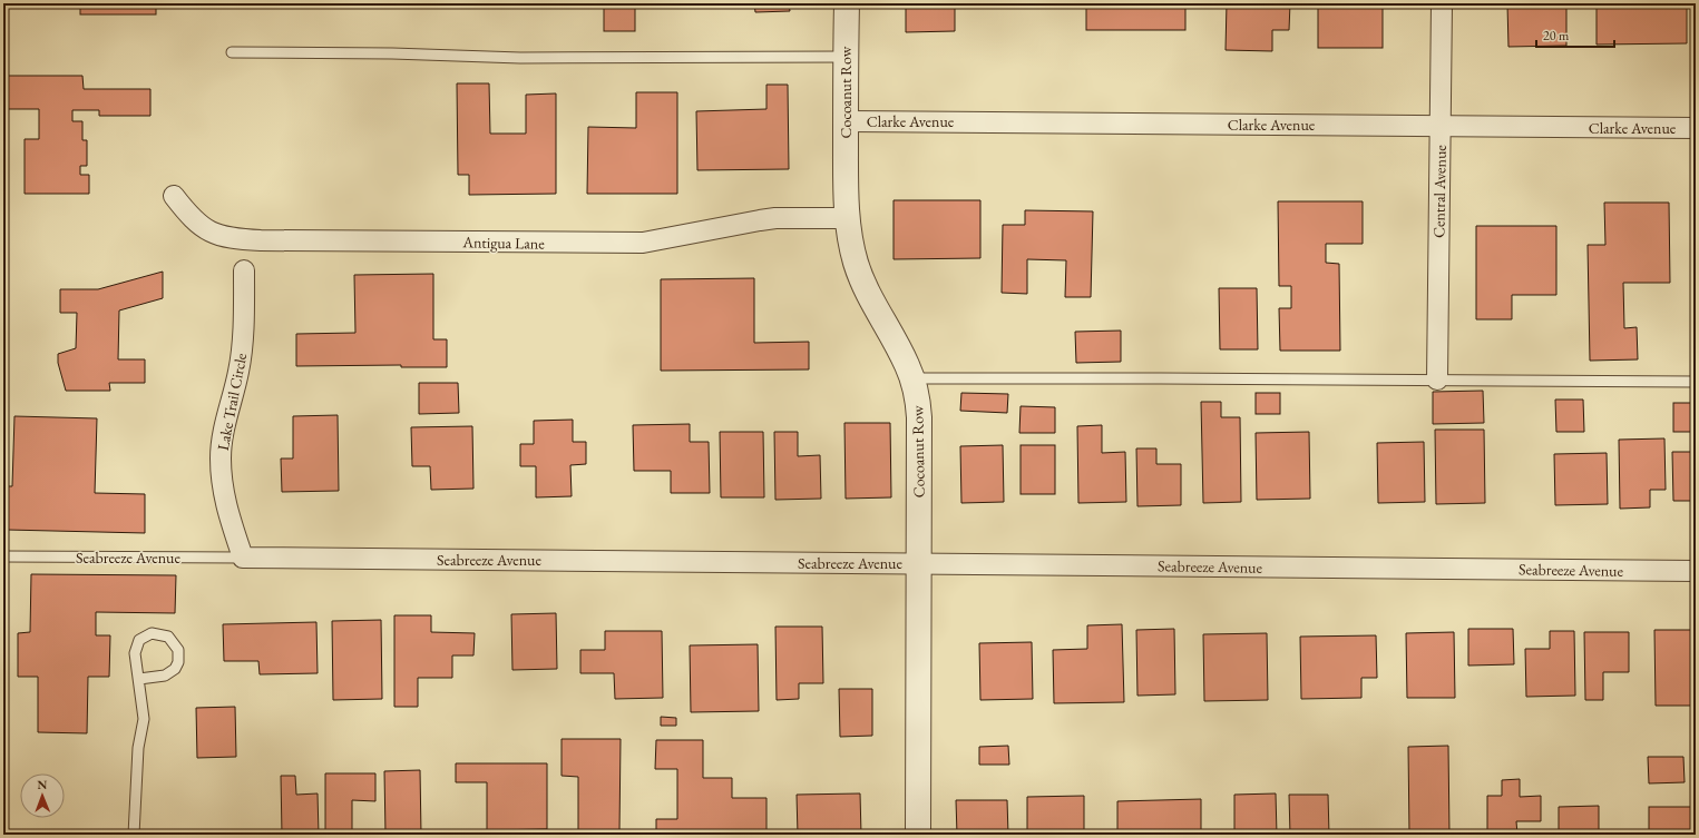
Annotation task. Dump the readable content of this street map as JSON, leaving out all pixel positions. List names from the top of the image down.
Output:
{
  "streets": {
    "street": [
      "Cocoanut Row",
      "Clarke Avenue",
      "Central Avenue",
      "Antigua Lane",
      "Lake Trail Circle",
      "Seabreeze Avenue"
    ]
  },
  "crossings": [
    ["Cocoanut Row", "Clarke Avenue"],
    ["Cocoanut Row", "Antigua Lane"],
    ["Cocoanut Row", "Seabreeze Avenue"],
    ["Clarke Avenue", "Central Avenue"],
    ["Lake Trail Circle", "Seabreeze Avenue"]
  ],
  "scale_bar": "20 m",
  "north": "top"
}
